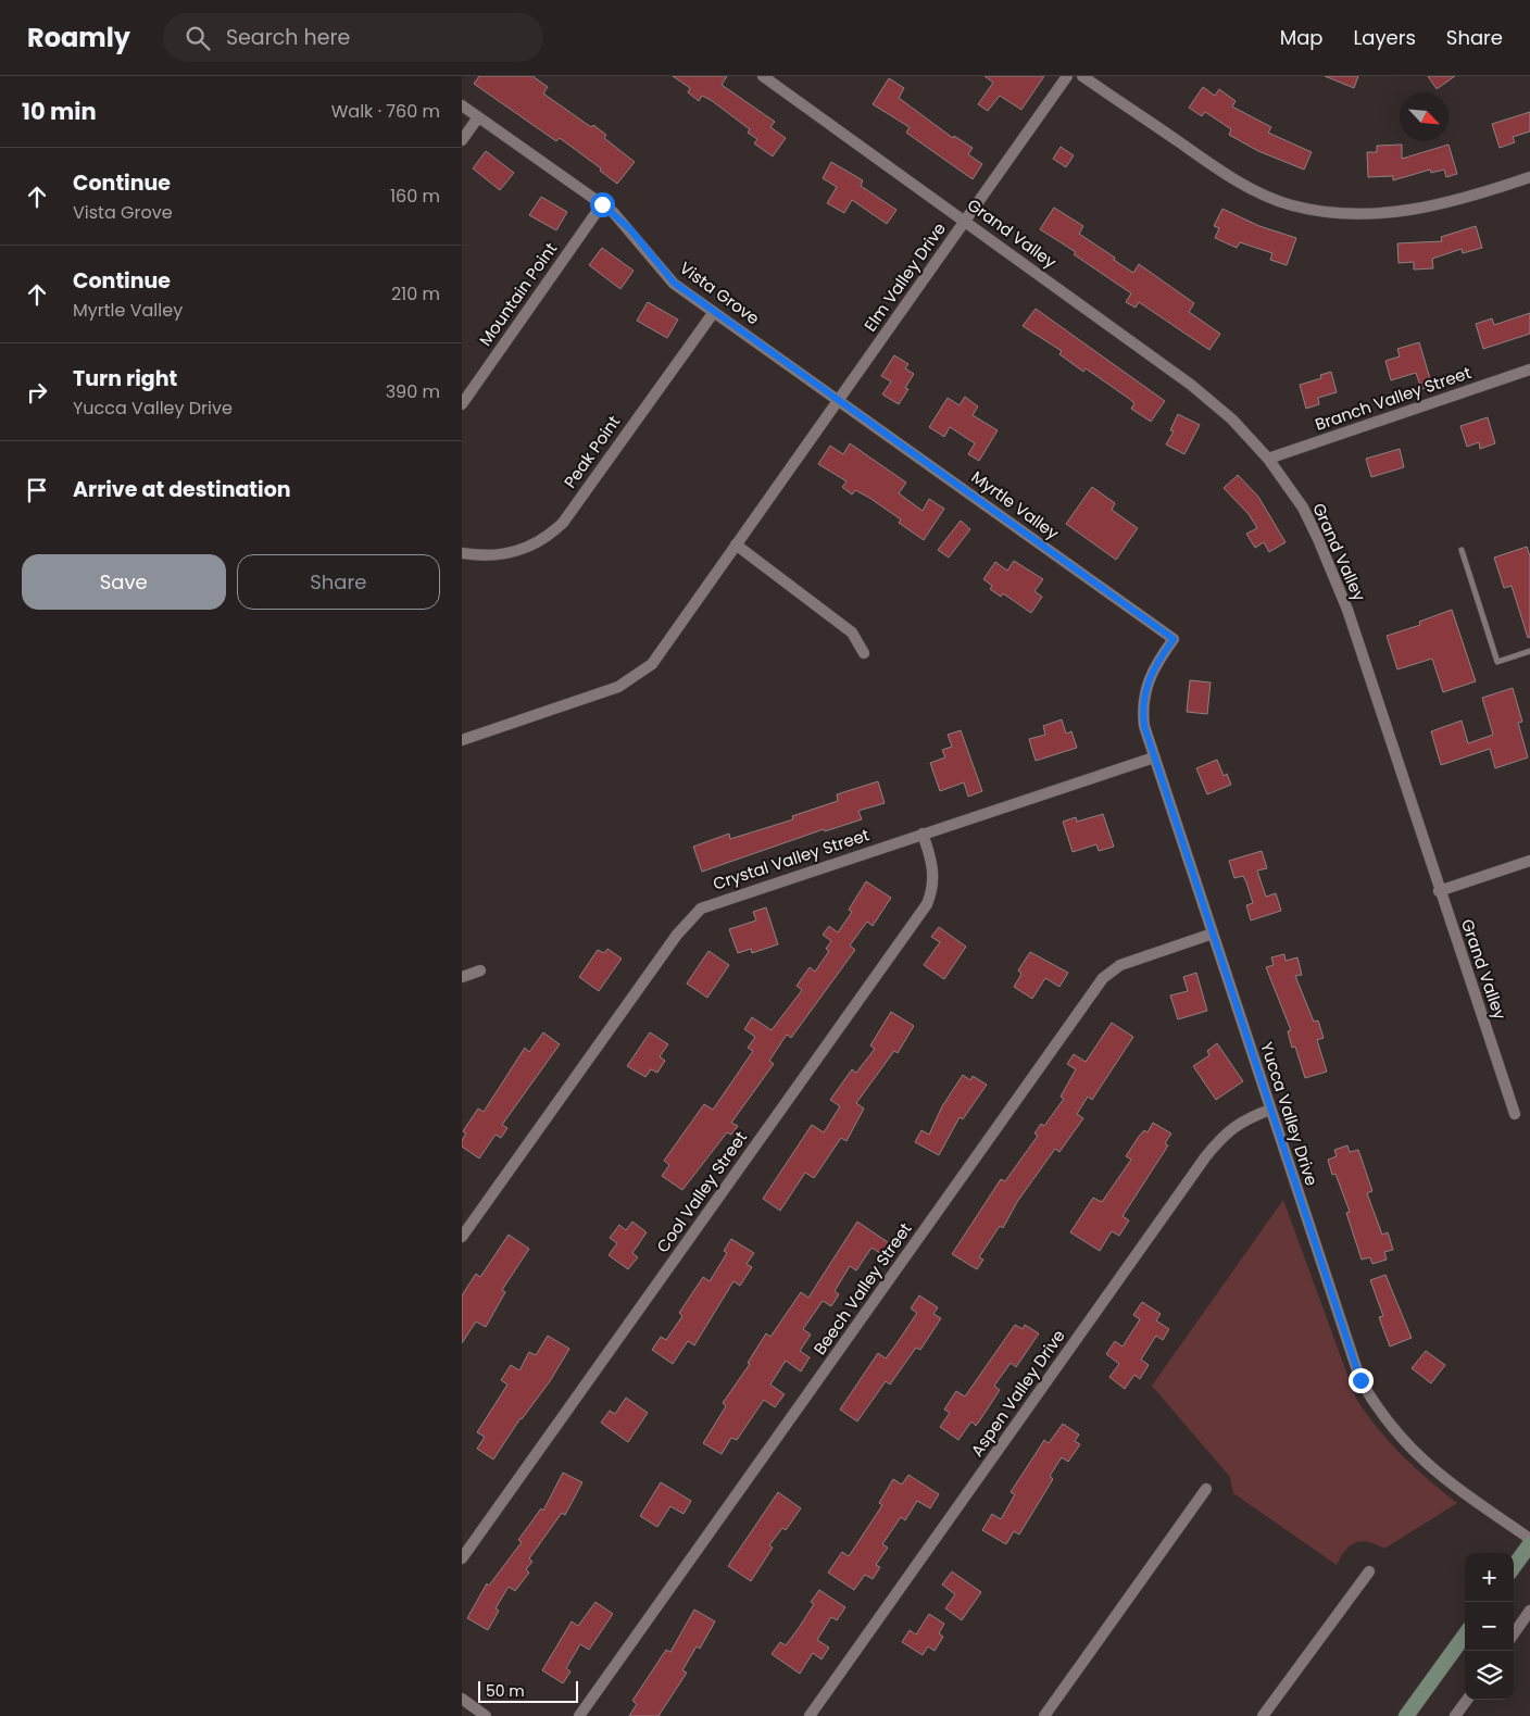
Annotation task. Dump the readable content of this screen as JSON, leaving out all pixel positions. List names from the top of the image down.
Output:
{
  "streets": {
    "street": [
      "Grand Valley",
      "Elm Valley Drive",
      "Vista Grove",
      "Mountain Point",
      "Branch Valley Street",
      "Peak Point",
      "Myrtle Valley",
      "Crystal Valley Street",
      "Yucca Valley Drive",
      "Cool Valley Street",
      "Beech Valley Street",
      "Aspen Valley Drive"
    ]
  },
  "crossings": [
    ["Grand Valley", "Elm Valley Drive"],
    ["Grand Valley", "Branch Valley Street"],
    ["Elm Valley Drive", "Vista Grove"],
    ["Elm Valley Drive", "Myrtle Valley"],
    ["Vista Grove", "Mountain Point"],
    ["Vista Grove", "Peak Point"],
    ["Vista Grove", "Myrtle Valley"],
    ["Myrtle Valley", "Yucca Valley Drive"],
    ["Crystal Valley Street", "Yucca Valley Drive"],
    ["Crystal Valley Street", "Cool Valley Street"],
    ["Yucca Valley Drive", "Beech Valley Street"],
    ["Yucca Valley Drive", "Aspen Valley Drive"]
  ],
  "scale_bar": "50 m",
  "north": "bottom right",
  "page": {
    "header": "Roamly",
    "search": "Search here",
    "nav": ["Map", "Layers", "Share"],
    "heading": ["10 min", "Walk · 760 m"],
    "list": [
      ["Continue", "Vista Grove", "160 m"],
      ["Continue", "Myrtle Valley", "210 m"],
      ["Turn right", "Yucca Valley Drive", "390 m"],
      "Arrive at destination"
    ],
    "buttons": ["Save", "Share"],
    "map_buttons": ["+", "−"],
    "scale": "50 m"
  }
}
